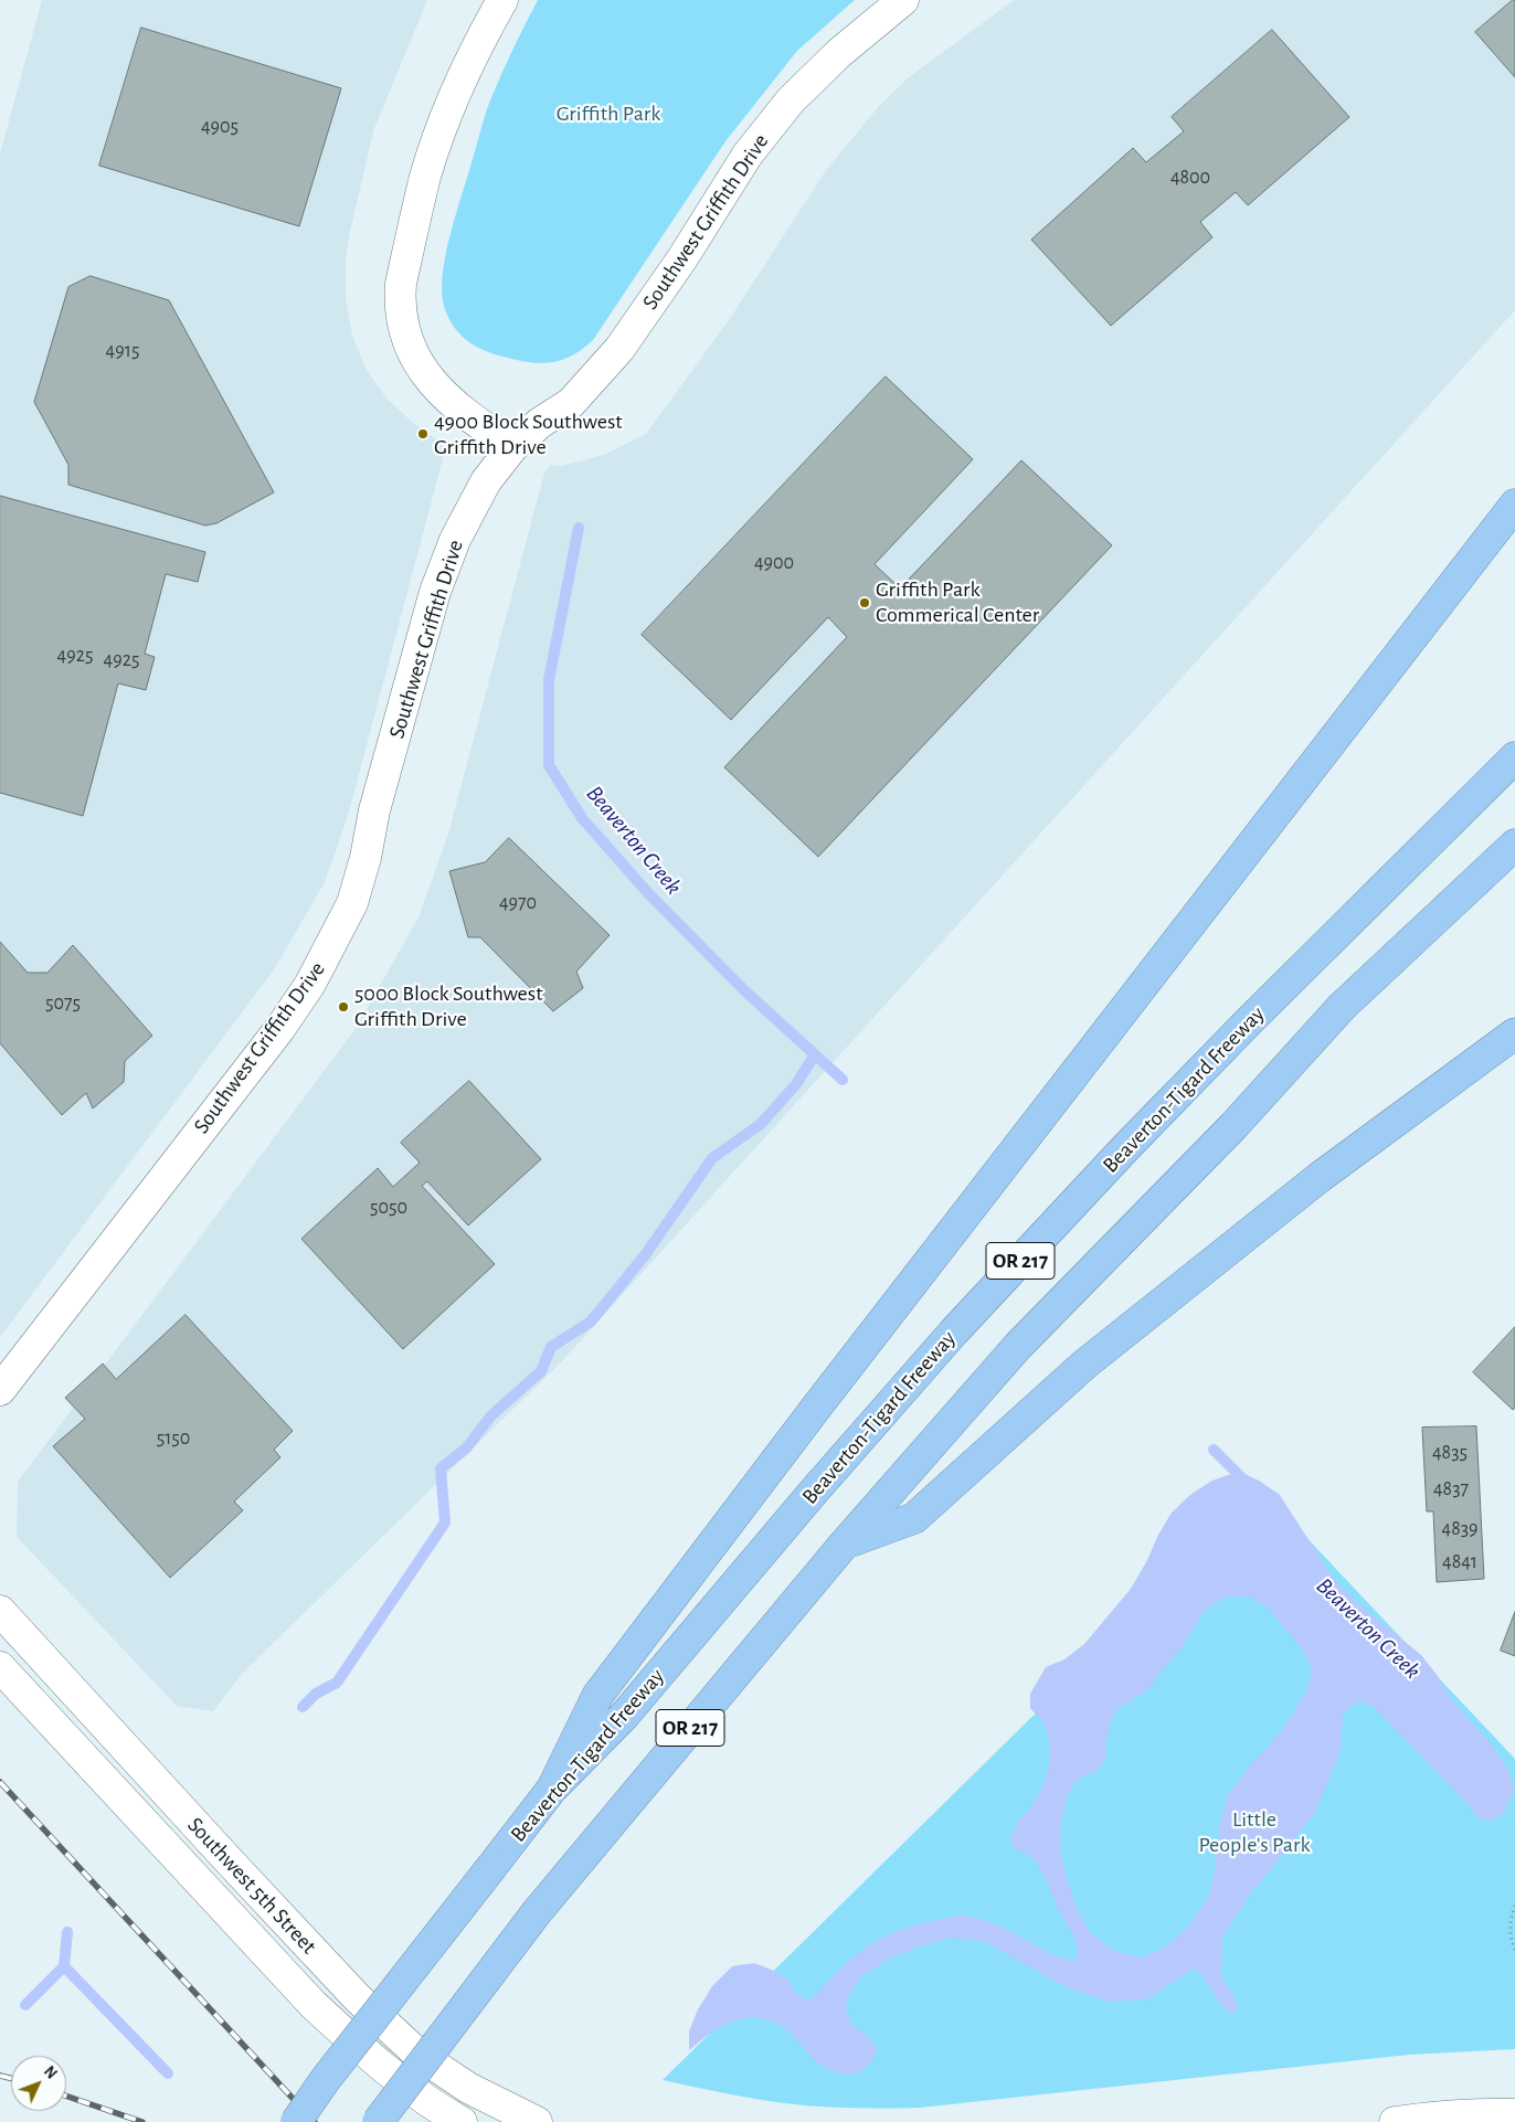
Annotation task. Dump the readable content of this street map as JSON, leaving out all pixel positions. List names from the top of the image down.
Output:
{
  "streets": {
    "highway": ["Beaverton-Tigard Freeway", "OR 217"],
    "street": ["Southwest Griffith Drive", "Southwest 5th Street"]
  },
  "water": ["Beaverton Creek"],
  "parks": ["Griffith Park", "Little People's Park"],
  "places": ["4900 Block Southwest Griffith Drive", "Griffith Park Commerical Center", "5000 Block Southwest Griffith Drive"],
  "house_numbers": [
    "4905",
    "4800",
    "4915",
    "4900",
    "4925",
    "4925",
    "4970",
    "5075",
    "5050",
    "5150",
    "4835",
    "4837",
    "4839",
    "4841"
  ],
  "north": "top right"
}
